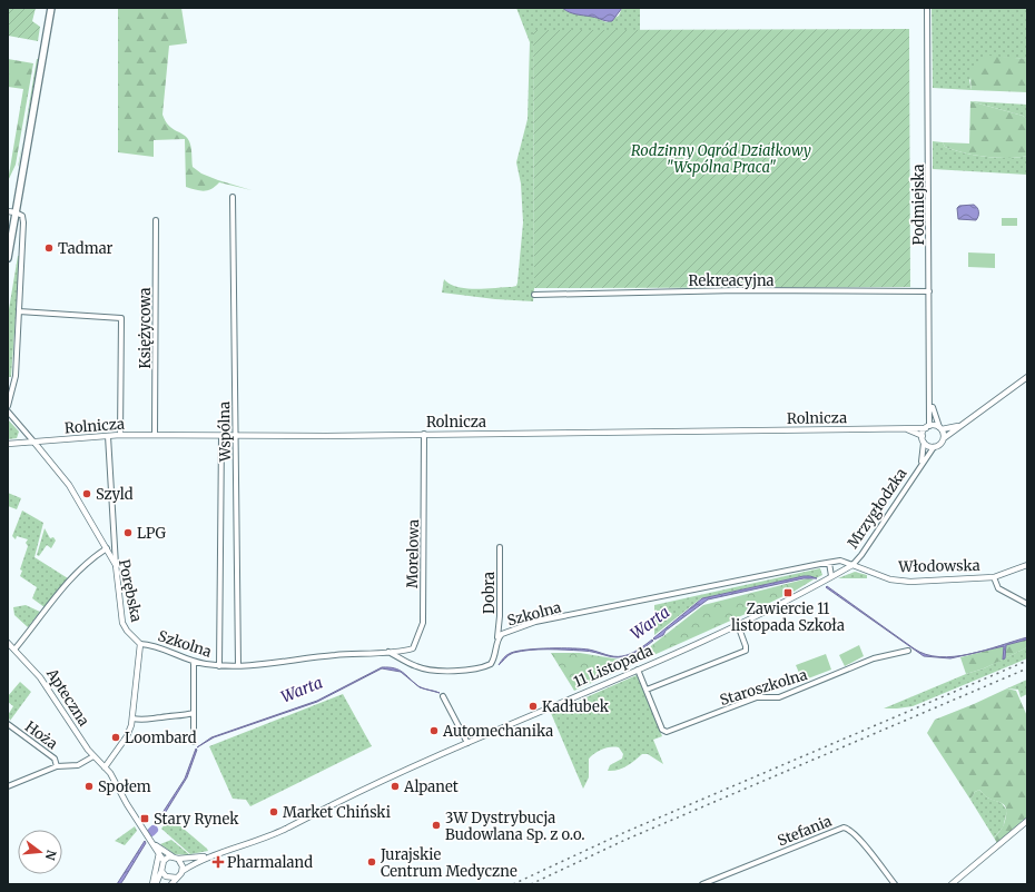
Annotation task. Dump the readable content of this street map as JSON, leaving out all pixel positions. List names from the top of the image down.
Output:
{
  "streets": {
    "street": [
      "Podmiejska",
      "Rekreacyjna",
      "Księżycowa",
      "Rolnicza",
      "Wspólna",
      "Mrzygłodzka",
      "Morelowa",
      "Włodowska",
      "Porębska",
      "Dobra",
      "Szkolna",
      "11 Listopada",
      "Staroszkolna",
      "Apteczna",
      "Hoża",
      "Stefania"
    ]
  },
  "crossings": [
    ["Podmiejska", "Rekreacyjna"],
    ["Podmiejska", "Rolnicza"],
    ["Podmiejska", "Mrzygłodzka"],
    ["Księżycowa", "Rolnicza"],
    ["Rolnicza", "Wspólna"],
    ["Rolnicza", "Mrzygłodzka"],
    ["Rolnicza", "Morelowa"],
    ["Rolnicza", "Porębska"],
    ["Wspólna", "Szkolna"],
    ["Mrzygłodzka", "Włodowska"],
    ["Mrzygłodzka", "Szkolna"],
    ["Mrzygłodzka", "11 Listopada"],
    ["Morelowa", "Szkolna"],
    ["Włodowska", "Szkolna"],
    ["Włodowska", "11 Listopada"],
    ["Porębska", "Szkolna"],
    ["Dobra", "Szkolna"],
    ["Szkolna", "11 Listopada"],
    ["11 Listopada", "Staroszkolna"]
  ],
  "water": ["Warta"],
  "parks": ["Rodzinny Ogród Działkowy \"Wspólna Praca\""],
  "places": {
    "other": [
      "Tadmar",
      "Szyld",
      "LPG",
      "Kadłubek",
      "Automechanika",
      "Loombard",
      "Społem",
      "Alpanet",
      "Market Chiński",
      "3W Dystrybucja Budowlana Sp. z o.o.",
      "Jurajskie Centrum Medyczne"
    ],
    "transit": ["Zawiercie 11 listopada Szkoła", "Stary Rynek"],
    "health": ["Pharmaland"]
  },
  "north": "right"
}
